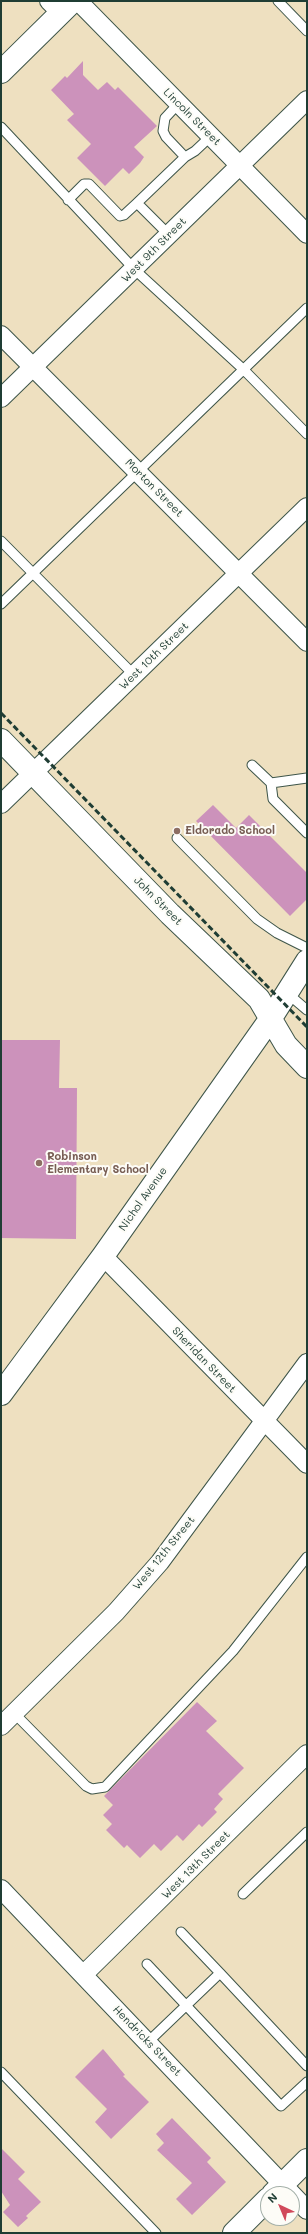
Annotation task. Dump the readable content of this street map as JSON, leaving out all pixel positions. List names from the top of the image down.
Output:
{
  "streets": {
    "street": [
      "Lincoln Street",
      "West 9th Street",
      "Morton Street",
      "West 10th Street",
      "John Street",
      "Nichol Avenue",
      "Sheridan Street",
      "West 12th Street",
      "West 13th Street",
      "Hendricks Street"
    ]
  },
  "crossings": [
    ["Lincoln Street", "West 9th Street"],
    ["West 9th Street", "Morton Street"],
    ["Morton Street", "West 10th Street"],
    ["West 10th Street", "John Street"],
    ["John Street", "Nichol Avenue"],
    ["Nichol Avenue", "Sheridan Street"],
    ["Sheridan Street", "West 12th Street"],
    ["West 13th Street", "Hendricks Street"]
  ],
  "places": ["Eldorado School", "Robinson Elementary School"],
  "north": "top left"
}
